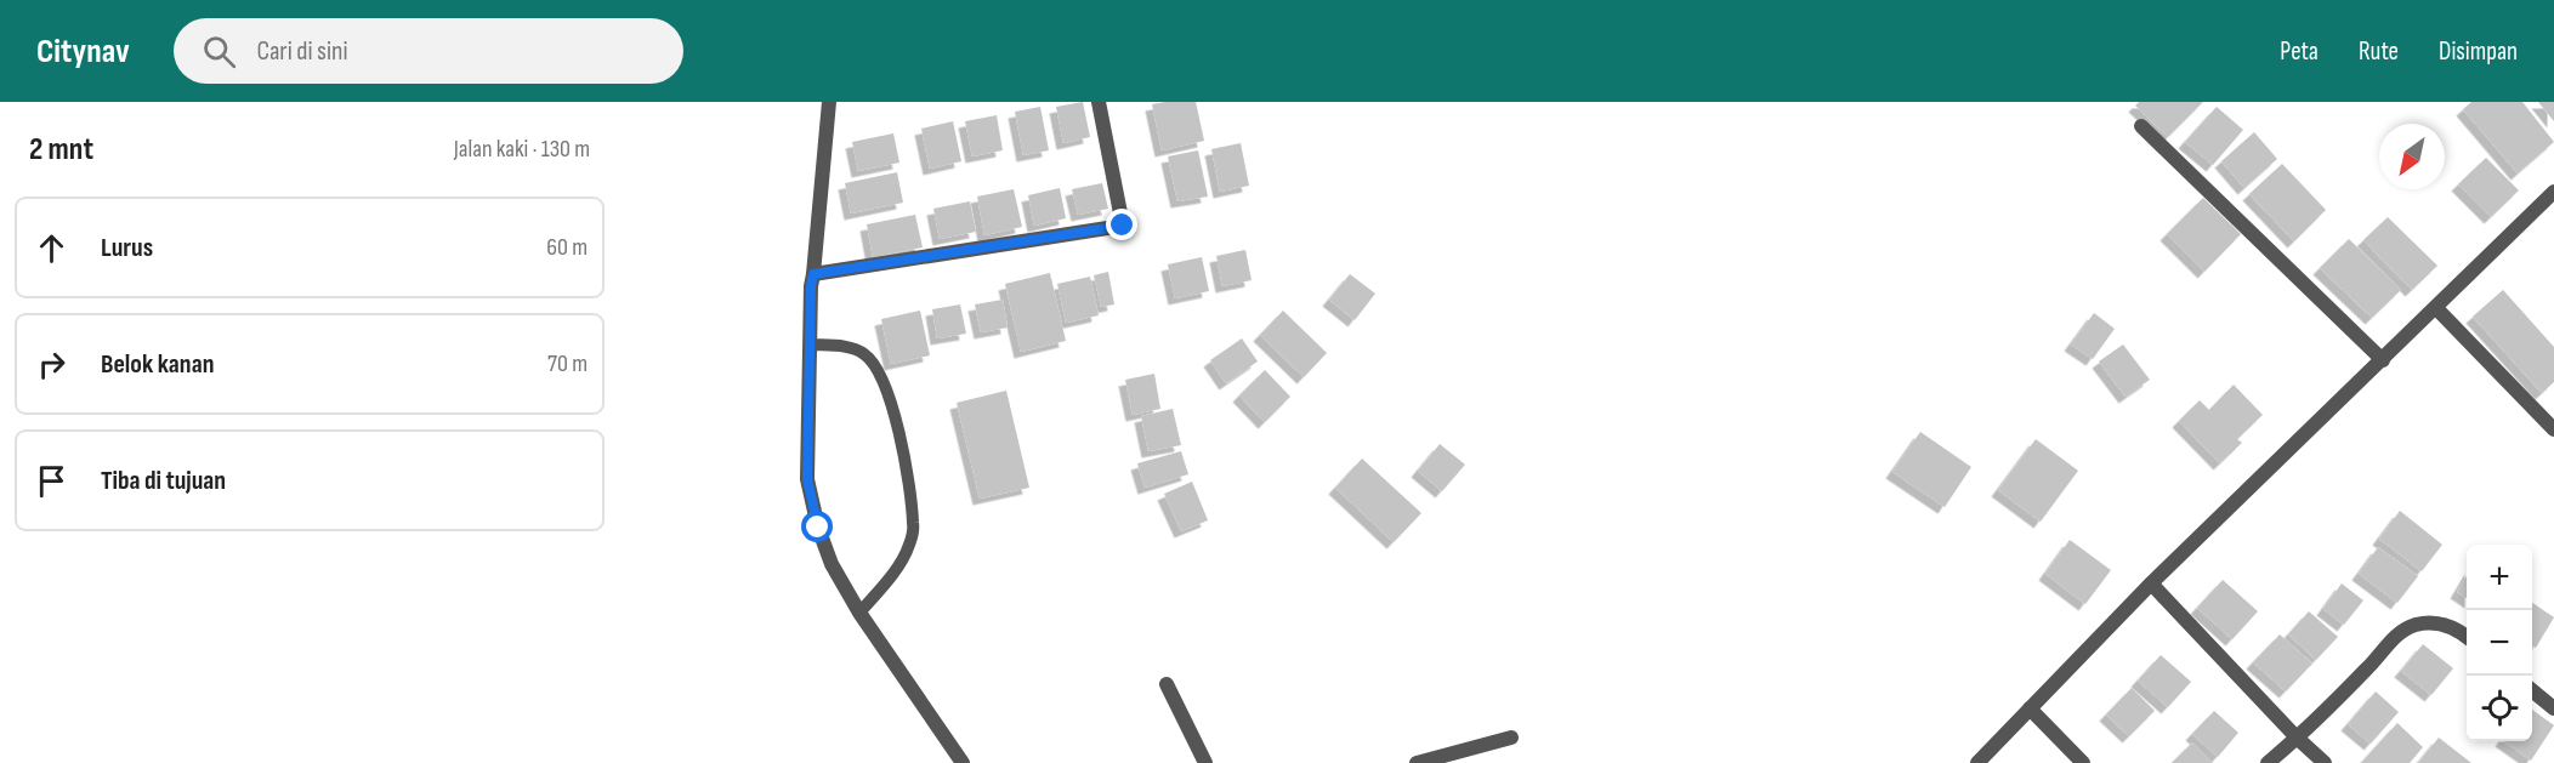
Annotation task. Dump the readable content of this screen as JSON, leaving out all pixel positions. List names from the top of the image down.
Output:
{
  "north": "bottom left",
  "page": {
    "header": "Citynav",
    "search": "Cari di sini",
    "nav": ["Peta", "Rute", "Disimpan"],
    "heading": ["2 mnt", "Jalan kaki · 130 m"],
    "list": [
      ["Lurus", "60 m"],
      ["Belok kanan", "70 m"],
      "Tiba di tujuan"
    ],
    "map_buttons": ["+", "−"]
  }
}
